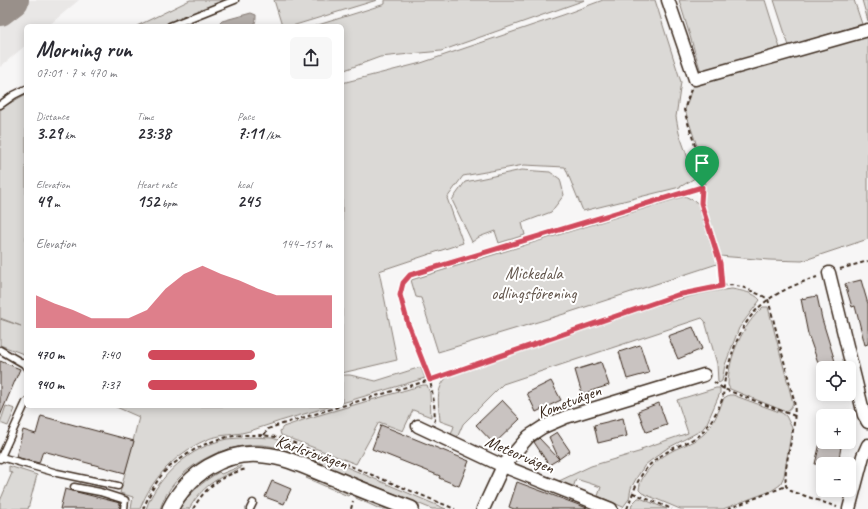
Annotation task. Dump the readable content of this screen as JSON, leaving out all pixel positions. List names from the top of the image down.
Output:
{
  "streets": {
    "street": ["Kometvägen", "Karlsrovägen", "Meteorvägen"]
  },
  "crossings": [
    ["Kometvägen", "Meteorvägen"]
  ],
  "parks": ["Mickedala odlingsförening"],
  "page": {
    "heading": ["Morning run", "07:01 · 7 × 470 m"],
    "stats": [
      ["Distance", "3.29 km"],
      ["Time", "23:38"],
      ["Pace", "7:11 /km"],
      ["Elevation", "49 m"],
      ["Heart rate", "152 bpm"],
      ["kcal", "245"]
    ],
    "chart": ["Elevation", "144–151 m"],
    "list": [
      {
        "name": "470 m",
        "note": "7:40"
      },
      {
        "name": "940 m",
        "note": "7:37"
      }
    ],
    "map_buttons": ["+", "−"]
  }
}
